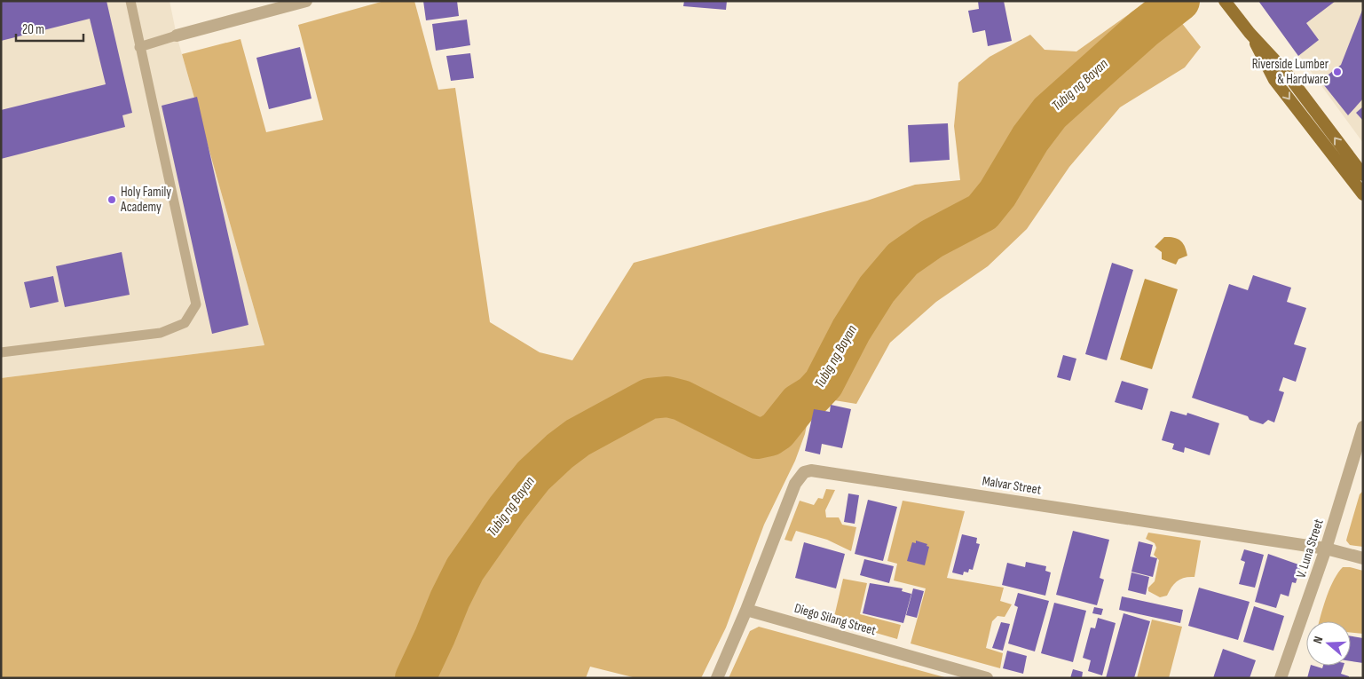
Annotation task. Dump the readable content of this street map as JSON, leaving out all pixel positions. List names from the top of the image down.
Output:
{
  "streets": {
    "street": ["Malvar Street", "V. Luna Street", "Diego Silang Street"]
  },
  "crossings": [
    ["Malvar Street", "V. Luna Street"],
    ["Malvar Street", "Diego Silang Street"]
  ],
  "water": ["Tubig ng Bayan"],
  "places": ["Riverside Lumber & Hardware", "Holy Family Academy"],
  "scale_bar": "20 m",
  "north": "left"
}
